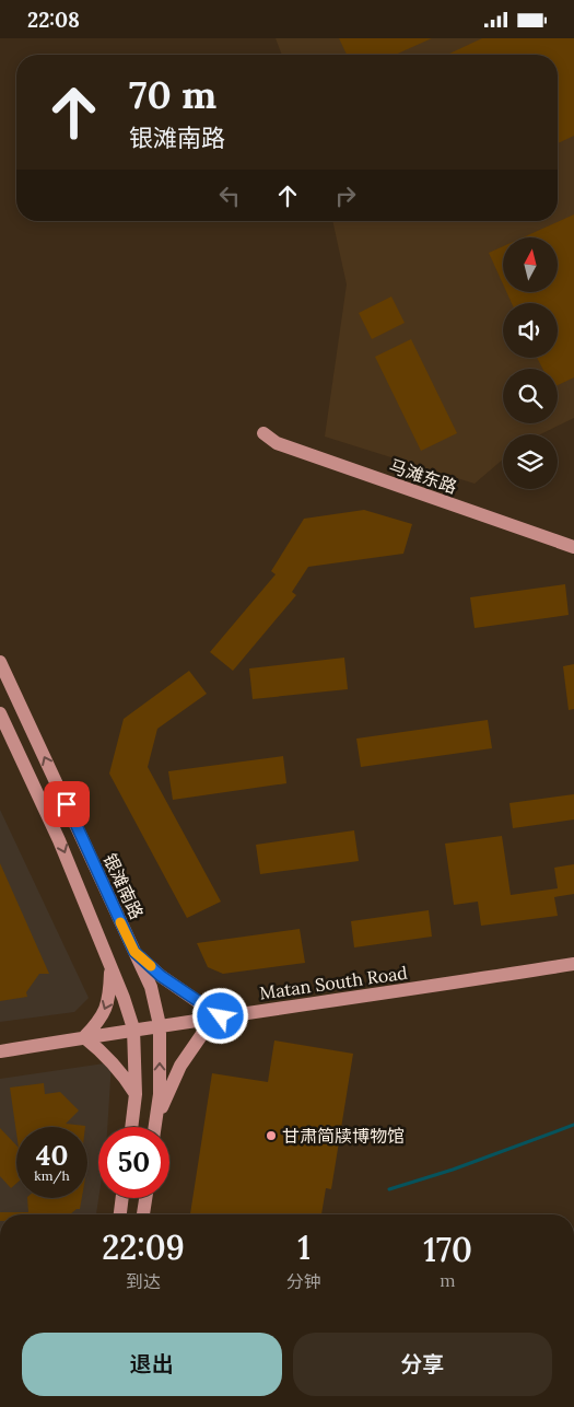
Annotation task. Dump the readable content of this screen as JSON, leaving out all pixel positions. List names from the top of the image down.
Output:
{
  "streets": {
    "main road": ["马滩东路", "银滩南路", "Matan South Road"]
  },
  "crossings": [
    ["银滩南路", "Matan South Road"]
  ],
  "places": ["甘肃简牍博物馆"],
  "north": "top",
  "page": {
    "status": "22:08",
    "turn": ["70 m", "银滩南路"],
    "speed": "40 km/h",
    "limit": "50",
    "eta": [
      "22:09",
      "到达",
      "1",
      "分钟",
      "170",
      "m"
    ],
    "buttons": ["退出", "分享"]
  }
}
